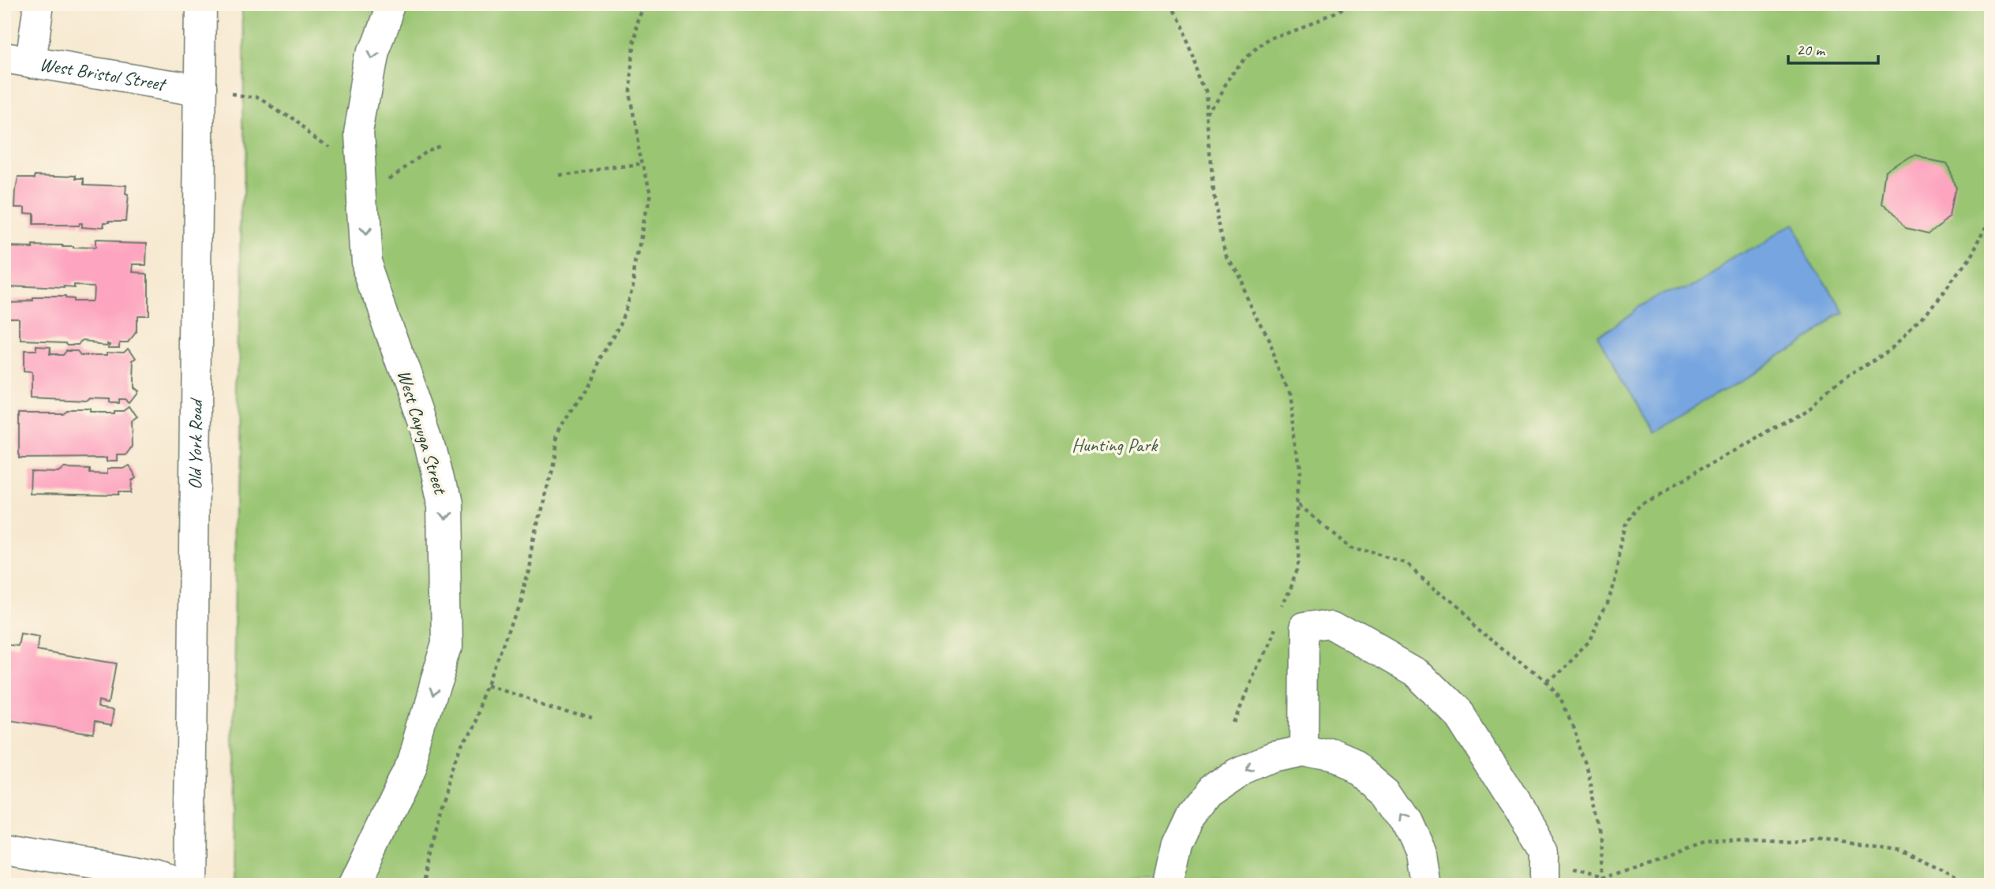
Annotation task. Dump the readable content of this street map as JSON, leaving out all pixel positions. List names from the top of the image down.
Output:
{
  "streets": {
    "street": ["West Bristol Street", "West Cayuga Street", "Old York Road"]
  },
  "crossings": [
    ["West Bristol Street", "Old York Road"]
  ],
  "one_way": ["West Cayuga Street"],
  "parks": ["Hunting Park"],
  "scale_bar": "20 m"
}
